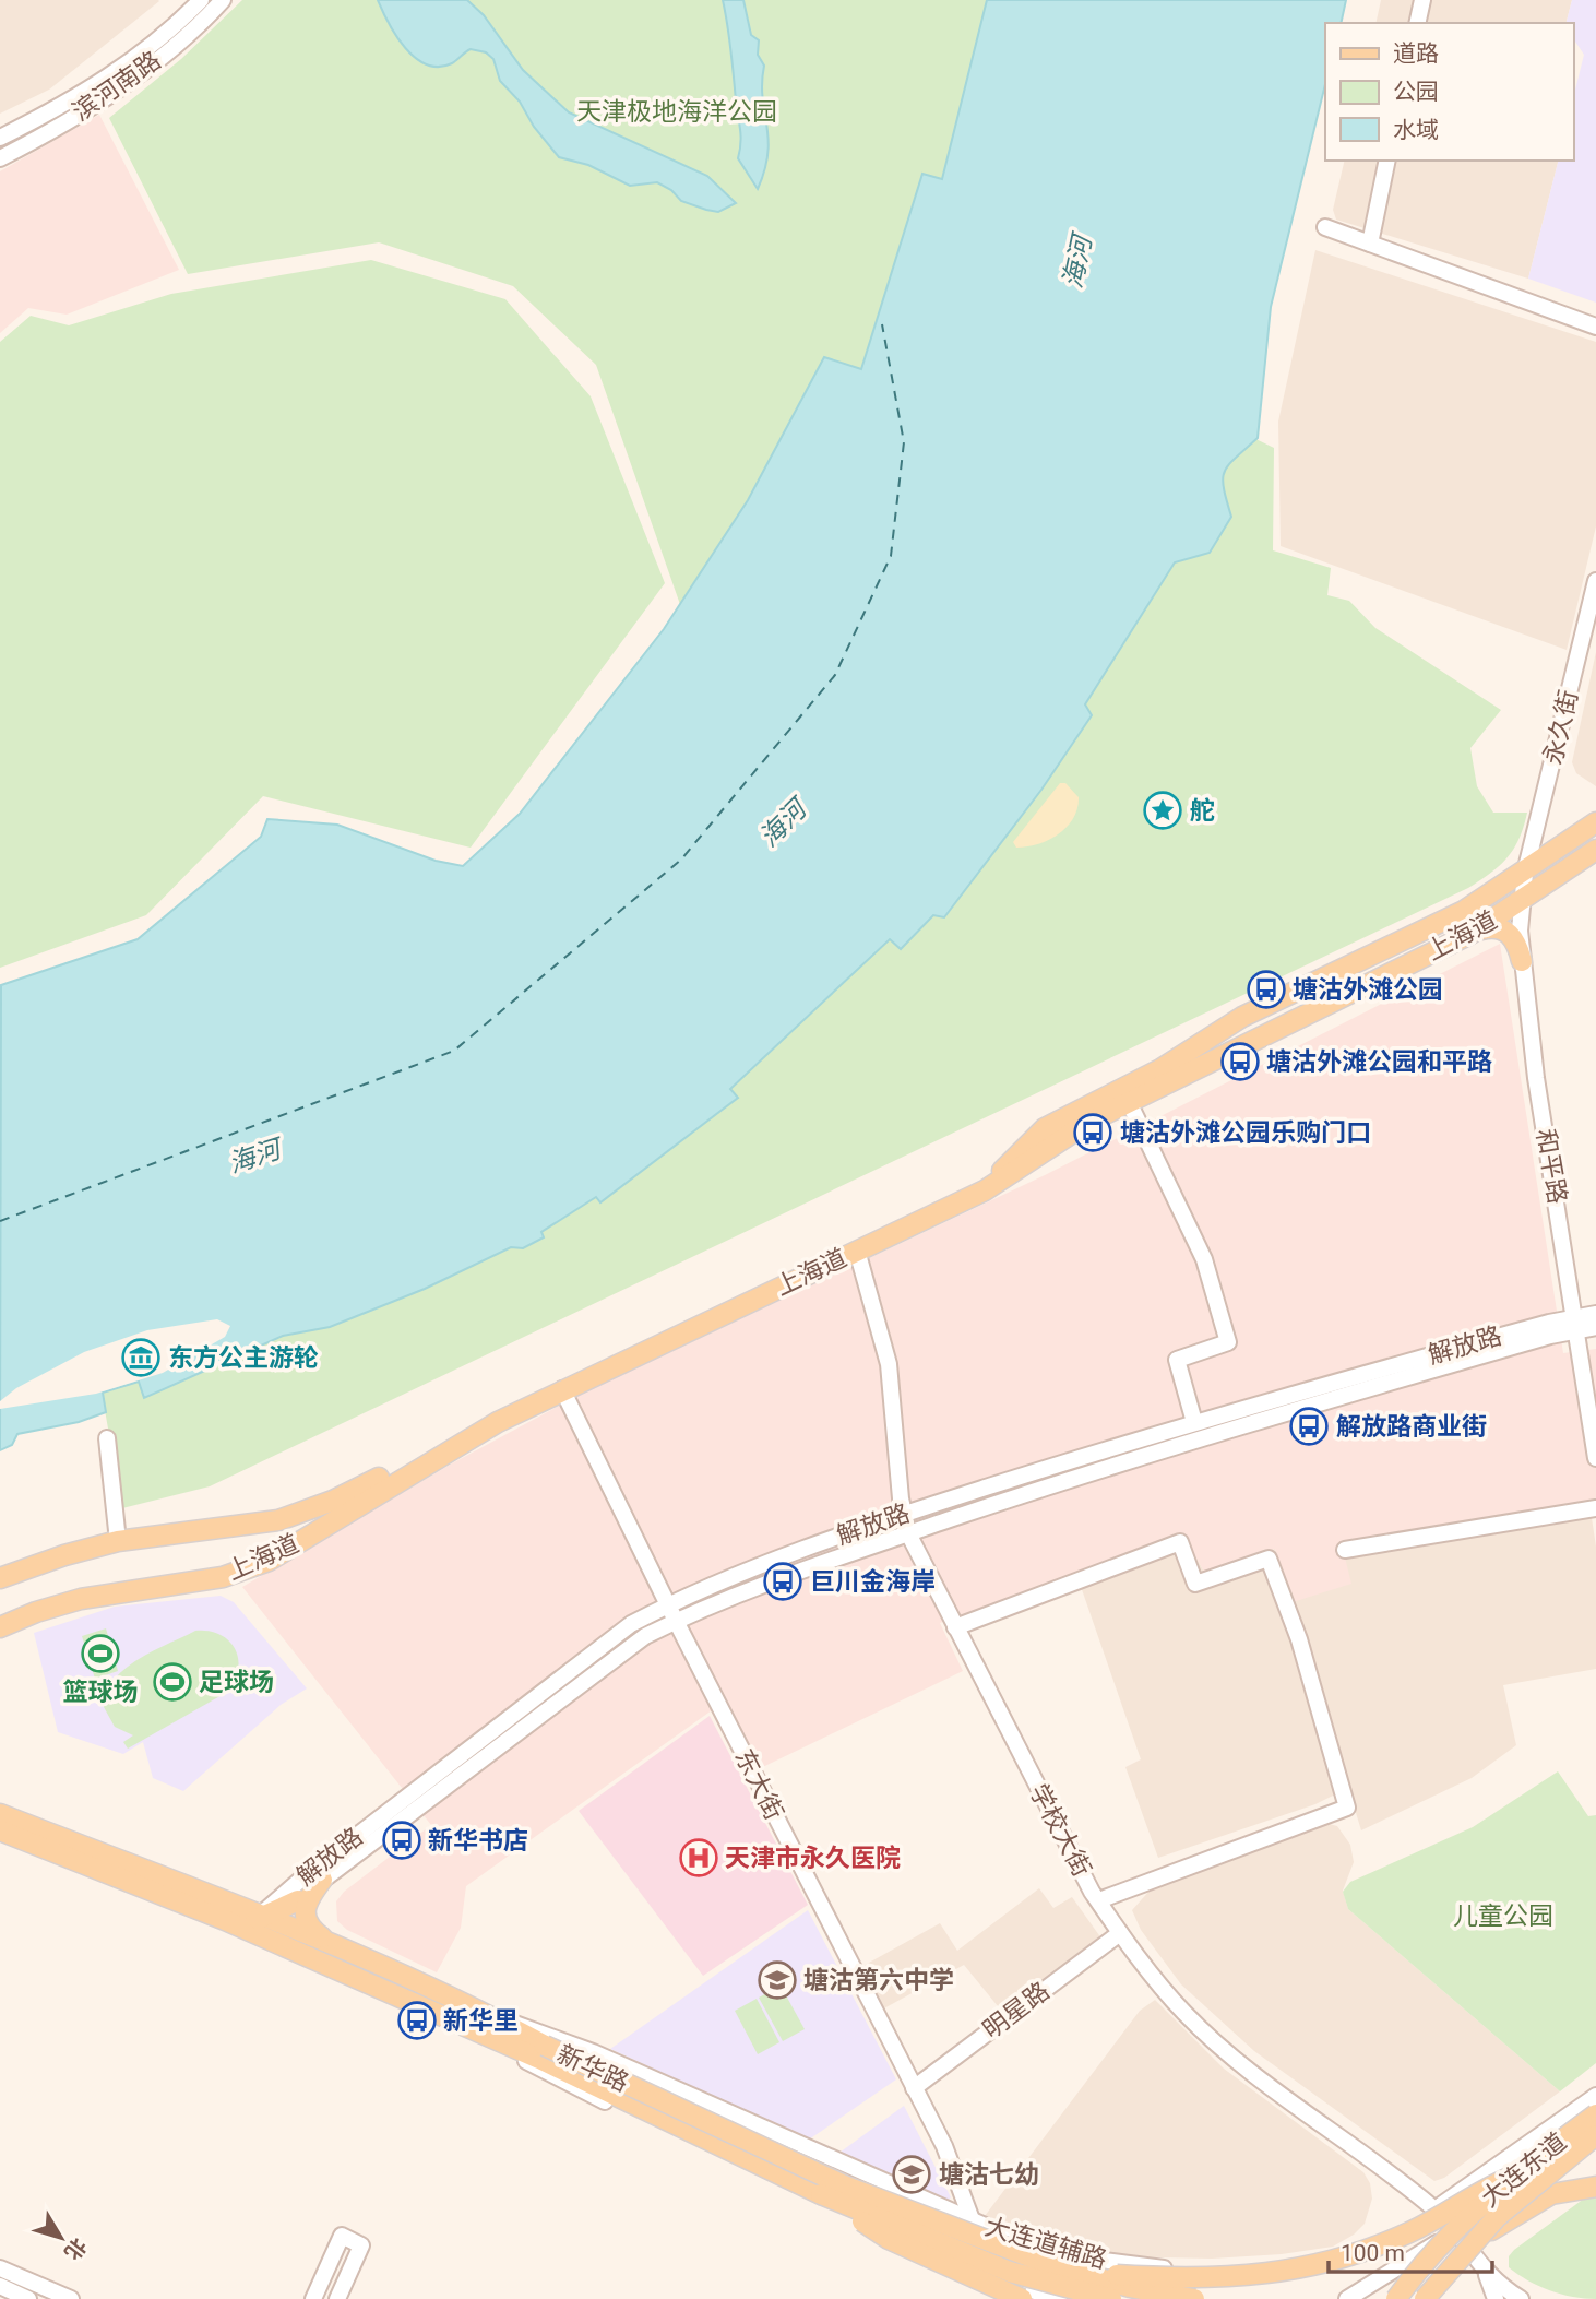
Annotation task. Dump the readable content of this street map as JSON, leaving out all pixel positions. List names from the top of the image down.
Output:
{
  "streets": {
    "main road": ["上海道", "新华路", "大连东道"],
    "street": [
      "滨河南路",
      "永久街",
      "和平路",
      "解放路",
      "东大街",
      "学校大街",
      "明星路",
      "大连道辅路"
    ]
  },
  "crossings": [
    ["永久街", "上海道"],
    ["永久街", "和平路"],
    ["上海道", "和平路"],
    ["上海道", "东大街"],
    ["上海道", "学校大街"],
    ["和平路", "解放路"],
    ["解放路", "东大街"],
    ["解放路", "学校大街"],
    ["东大街", "明星路"],
    ["东大街", "大连道辅路"],
    ["学校大街", "明星路"],
    ["学校大街", "大连道辅路"],
    ["新华路", "大连道辅路"]
  ],
  "water": ["海河"],
  "parks": ["天津极地海洋公园", "儿童公园"],
  "places": {
    "place": ["舵"],
    "bus stop": [
      "塘沽外滩公园",
      "塘沽外滩公园和平路",
      "塘沽外滩公园乐购门口",
      "解放路商业街",
      "巨川金海岸",
      "新华书店",
      "新华里"
    ],
    "museum": ["东方公主游轮"],
    "sports": ["篮球场", "足球场"],
    "hospital": ["天津市永久医院"],
    "school or university": ["塘沽第六中学", "塘沽七幼"]
  },
  "legend": ["道路", "公园", "水域"],
  "scale_bar": "100 m",
  "north": "bottom right"
}
